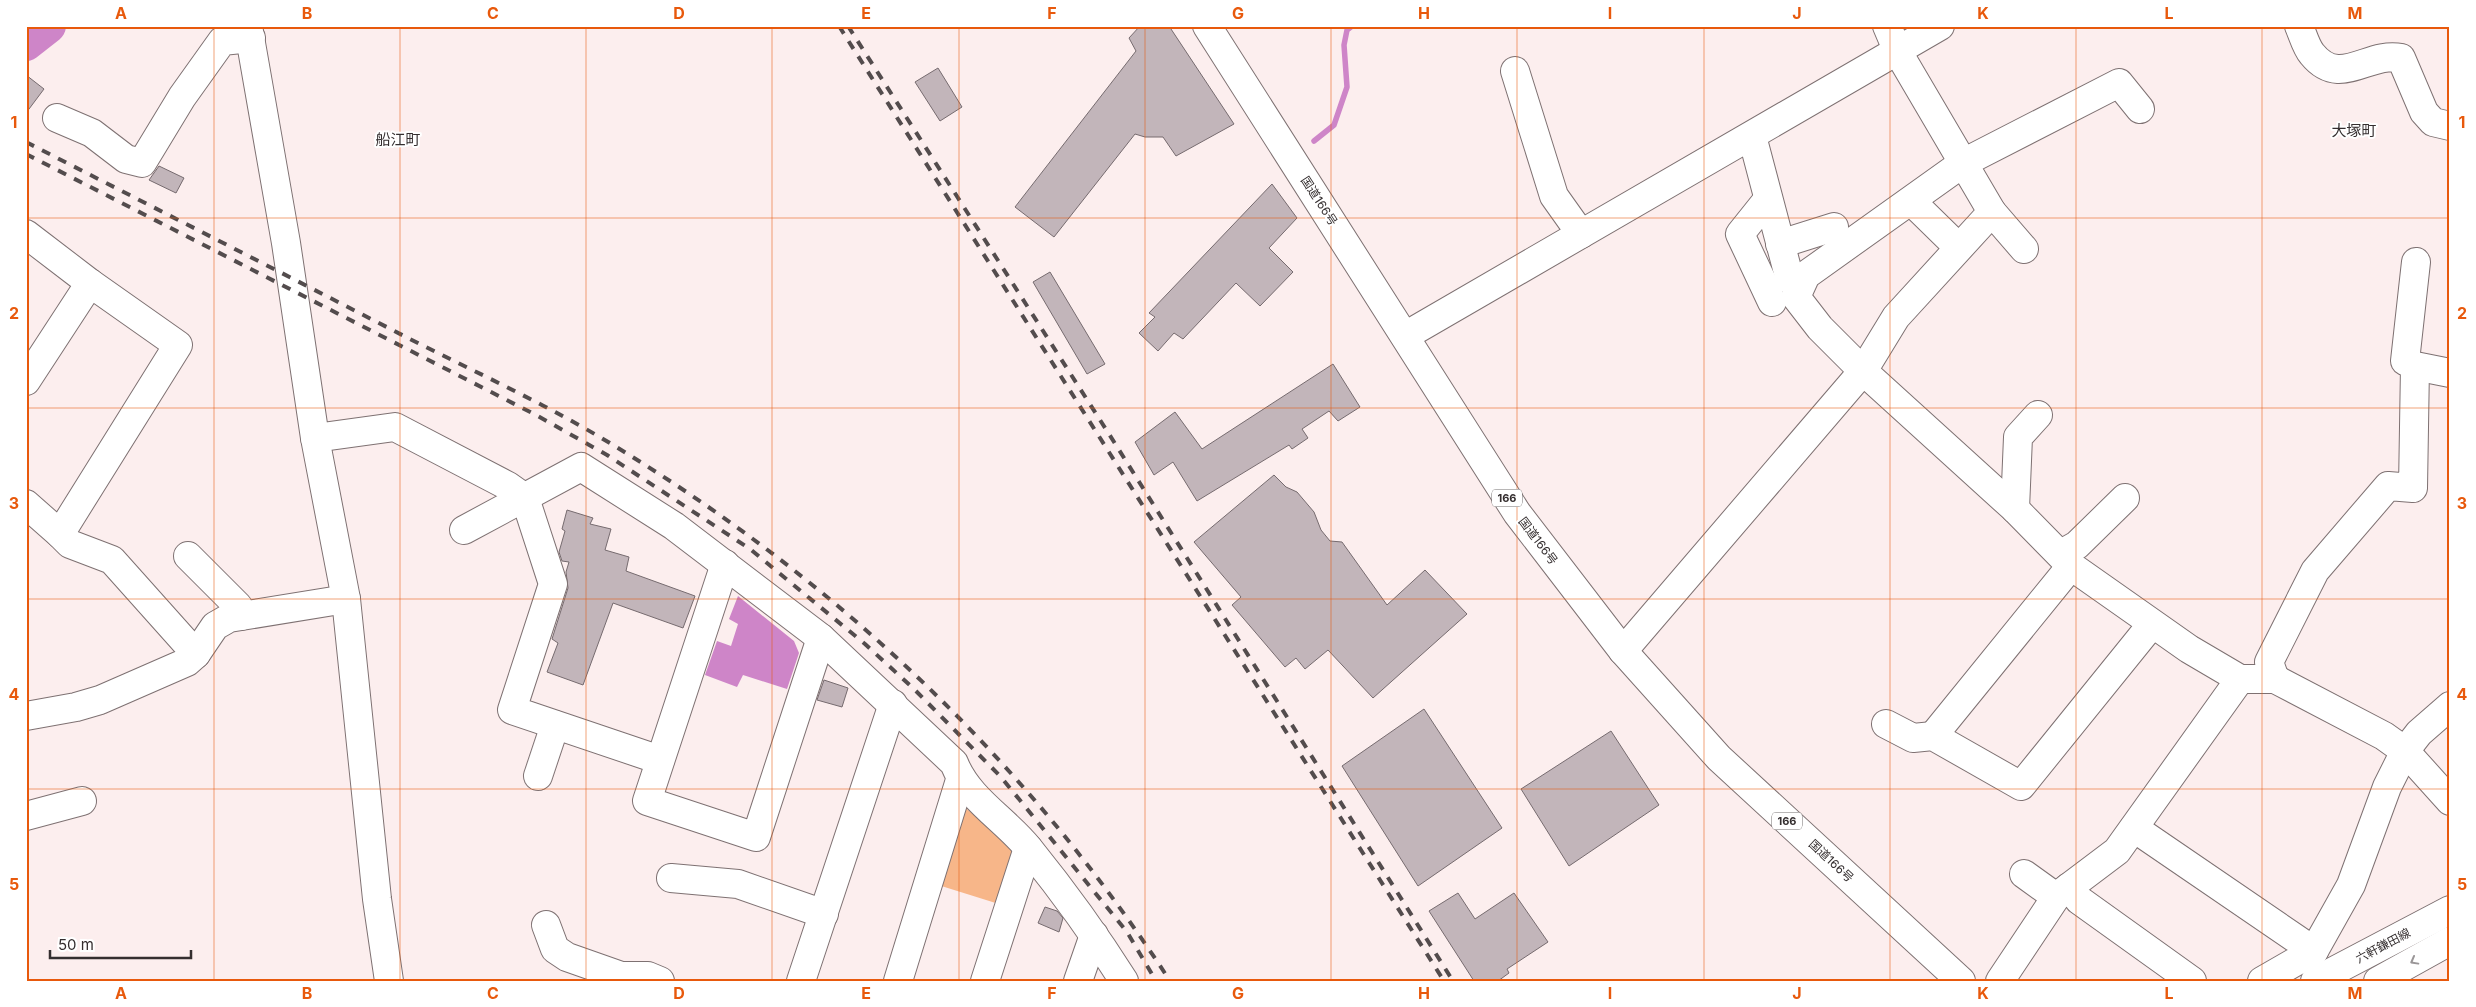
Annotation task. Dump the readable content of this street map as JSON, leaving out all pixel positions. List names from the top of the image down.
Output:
{
  "streets": {
    "main road": ["国道166号", "166", "六軒鎌田線"]
  },
  "districts": ["大塚町", "船江町"],
  "scale_bar": "50 m",
  "grid": {
    "columns": [
      "A",
      "B",
      "C",
      "D",
      "E",
      "F",
      "G",
      "H",
      "I",
      "J",
      "K",
      "L",
      "M"
    ],
    "rows": [
      "1",
      "2",
      "3",
      "4",
      "5"
    ]
  }
}
